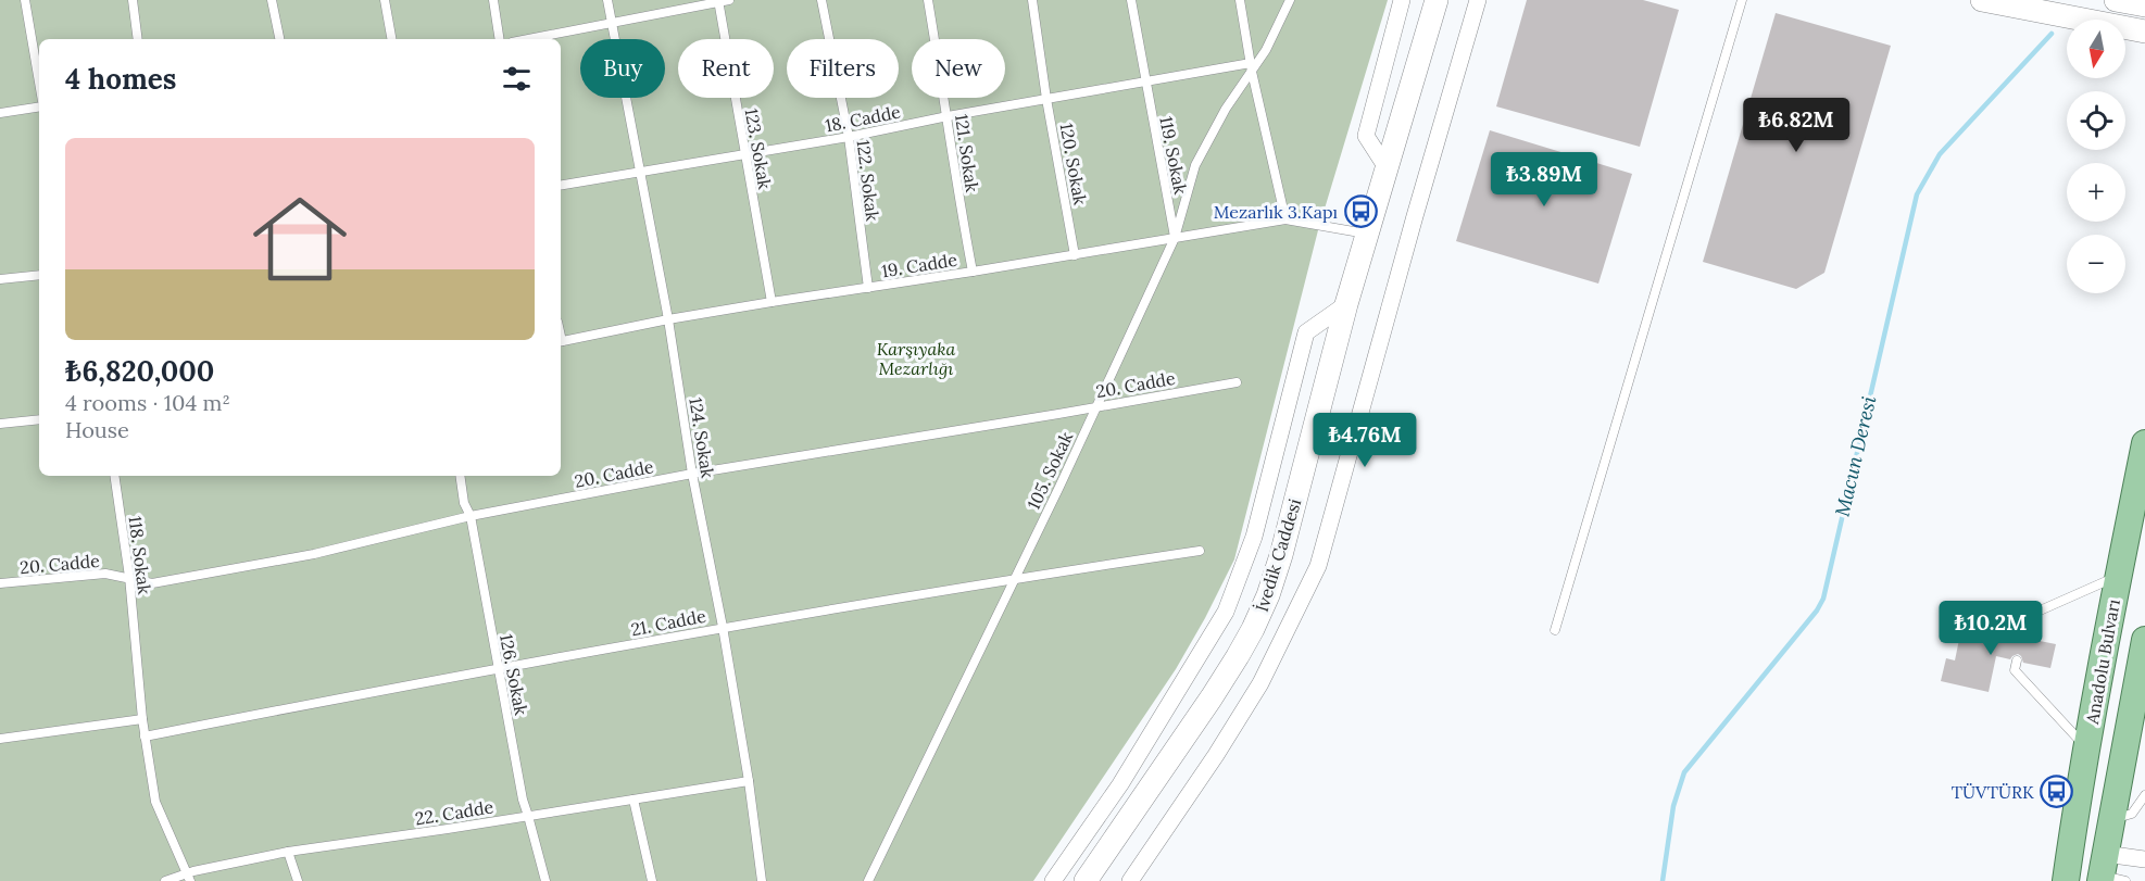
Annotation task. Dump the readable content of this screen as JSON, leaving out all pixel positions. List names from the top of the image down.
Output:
{
  "streets": {
    "main road": ["İvedik Caddesi", "Anadolu Bulvarı"],
    "lane": [
      "18. Cadde",
      "123. Sokak",
      "121. Sokak",
      "119. Sokak",
      "120. Sokak",
      "122. Sokak",
      "19. Cadde",
      "20. Cadde",
      "124. Sokak",
      "105. Sokak",
      "118. Sokak",
      "21. Cadde",
      "126. Sokak",
      "22. Cadde"
    ]
  },
  "crossings": [
    ["18. Cadde", "123. Sokak"],
    ["18. Cadde", "121. Sokak"],
    ["18. Cadde", "119. Sokak"],
    ["18. Cadde", "120. Sokak"],
    ["18. Cadde", "122. Sokak"],
    ["18. Cadde", "124. Sokak"],
    ["18. Cadde", "105. Sokak"],
    ["123. Sokak", "19. Cadde"],
    ["121. Sokak", "19. Cadde"],
    ["119. Sokak", "19. Cadde"],
    ["119. Sokak", "105. Sokak"],
    ["120. Sokak", "19. Cadde"],
    ["122. Sokak", "19. Cadde"],
    ["19. Cadde", "124. Sokak"],
    ["19. Cadde", "105. Sokak"],
    ["19. Cadde", "İvedik Caddesi"],
    ["20. Cadde", "124. Sokak"],
    ["20. Cadde", "105. Sokak"],
    ["20. Cadde", "118. Sokak"],
    ["20. Cadde", "126. Sokak"],
    ["124. Sokak", "21. Cadde"],
    ["124. Sokak", "22. Cadde"],
    ["105. Sokak", "21. Cadde"],
    ["118. Sokak", "21. Cadde"],
    ["118. Sokak", "22. Cadde"],
    ["21. Cadde", "126. Sokak"],
    ["126. Sokak", "22. Cadde"]
  ],
  "water": ["Macun Deresi"],
  "parks": ["Karşıyaka Mezarlığı"],
  "places": {
    "bus stop": ["Mezarlık 3.Kapı", "TÜVTÜRK"]
  },
  "north": "bottom",
  "page": {
    "map_buttons": ["+", "−"],
    "chip": [
      "Buy",
      "Rent",
      "Filters",
      "New"
    ],
    "heading": "4 homes",
    "price": [
      "₺6.82M",
      "₺3.89M",
      "₺4.76M",
      "₺10.2M"
    ],
    "list": [
      {
        "name": "₺6,820,000",
        "note": "4 rooms · 104 m² · House"
      }
    ]
  }
}
